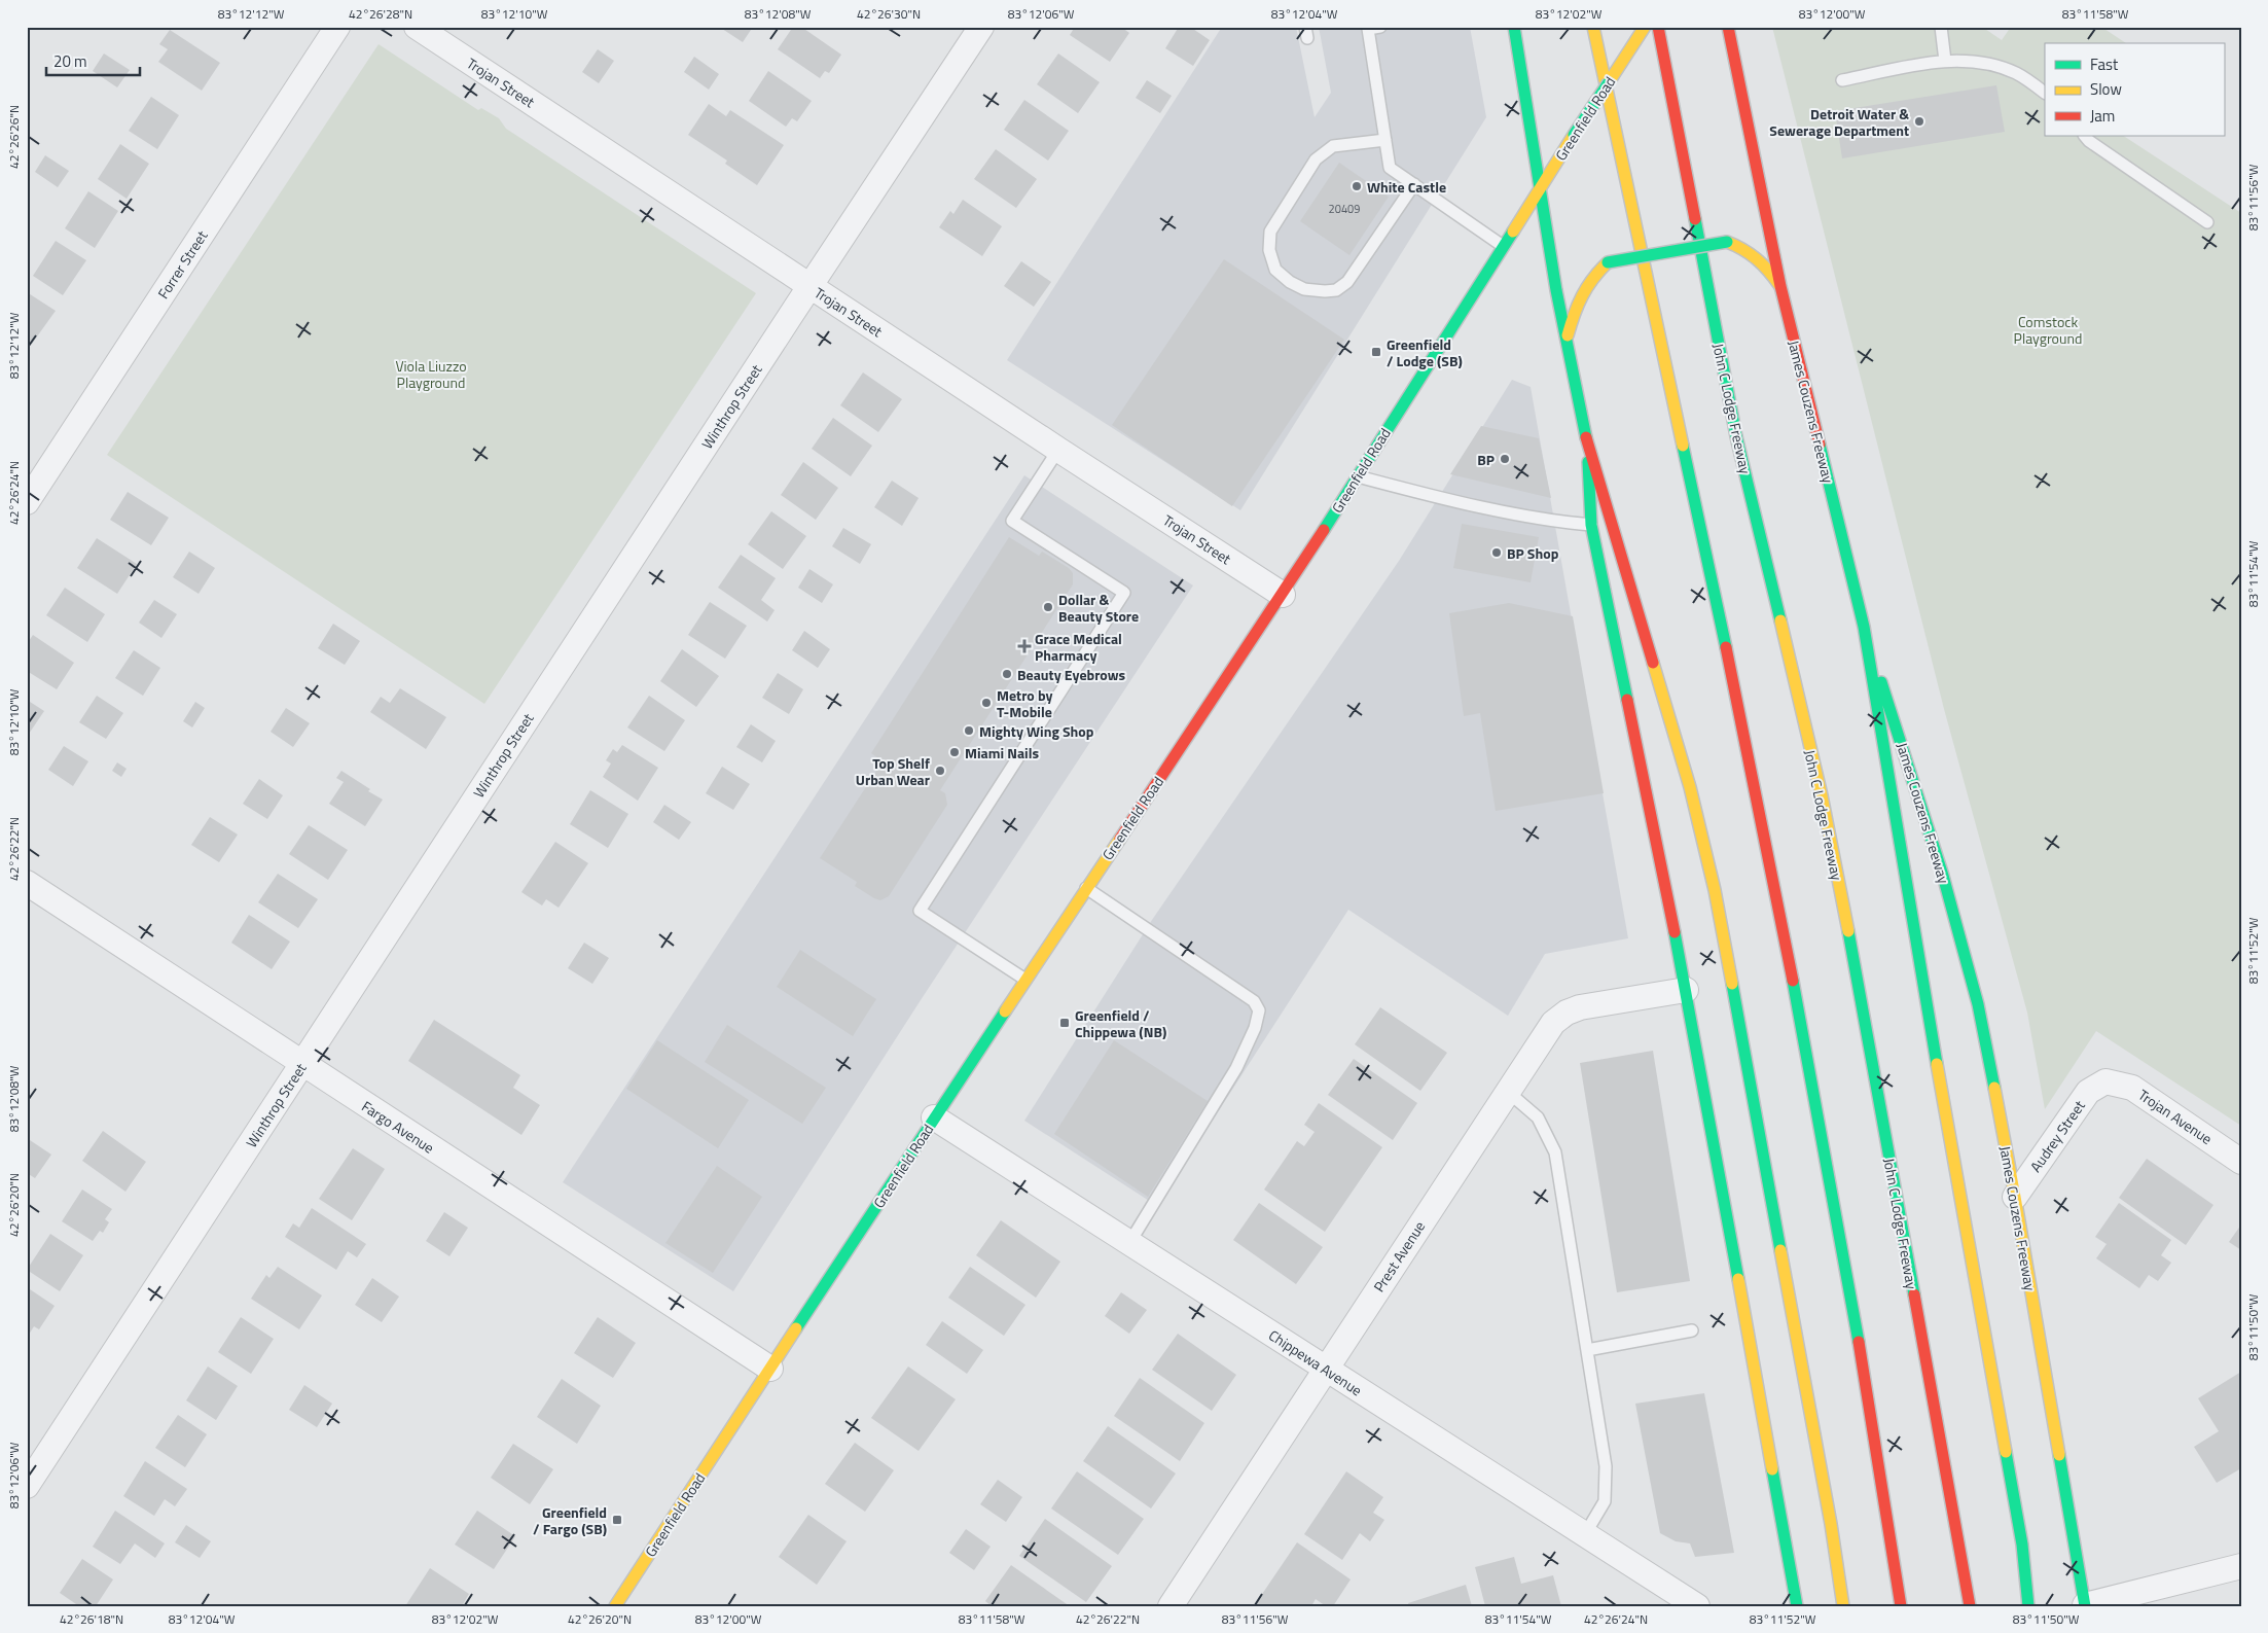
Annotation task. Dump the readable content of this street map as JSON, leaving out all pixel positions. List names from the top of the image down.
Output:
{
  "streets": {
    "main road": ["Greenfield Road", "John C Lodge Freeway", "James Couzens Freeway"],
    "street": [
      "Trojan Street",
      "Forrer Street",
      "Winthrop Street",
      "Trojan Avenue",
      "Fargo Avenue",
      "Audrey Street",
      "Prest Avenue",
      "Chippewa Avenue"
    ]
  },
  "crossings": [
    ["Trojan Street", "Greenfield Road"],
    ["Trojan Street", "Winthrop Street"],
    ["Greenfield Road", "Fargo Avenue"],
    ["Greenfield Road", "Chippewa Avenue"],
    ["Winthrop Street", "Fargo Avenue"],
    ["James Couzens Freeway", "Audrey Street"],
    ["Trojan Avenue", "Audrey Street"],
    ["Prest Avenue", "Chippewa Avenue"]
  ],
  "parks": ["Comstock Playground", "Viola Liuzzo Playground"],
  "places": {
    "other": [
      "Detroit Water & Sewerage Department",
      "White Castle",
      "BP",
      "BP Shop",
      "Dollar & Beauty Store",
      "Beauty Eyebrows",
      "Metro by T-Mobile",
      "Mighty Wing Shop",
      "Miami Nails",
      "Top Shelf Urban Wear"
    ],
    "transit": ["Greenfield / Lodge (SB)", "Greenfield / Chippewa (NB)", "Greenfield / Fargo (SB)"],
    "health": ["Grace Medical Pharmacy"]
  },
  "house_numbers": ["20409"],
  "legend": ["Fast", "Slow", "Jam"],
  "scale_bar": "20 m",
  "coordinates": [
    "83°12'12\"W",
    "42°26'28\"N",
    "83°12'10\"W",
    "83°12'08\"W",
    "42°26'30\"N",
    "83°12'06\"W",
    "83°12'04\"W",
    "83°12'02\"W",
    "83°12'00\"W",
    "83°11'58\"W",
    "42°26'26\"N",
    "83°11'56\"W",
    "42°26'24\"N",
    "83°11'54\"W",
    "42°26'22\"N",
    "83°11'52\"W",
    "42°26'20\"N",
    "83°11'50\"W",
    "42°26'18\"N"
  ]
}
